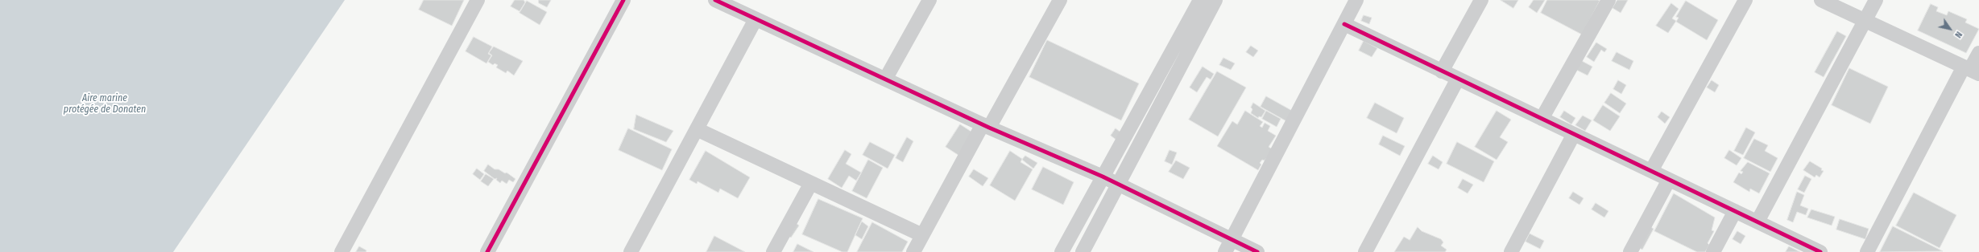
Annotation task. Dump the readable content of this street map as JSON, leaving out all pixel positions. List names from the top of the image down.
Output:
{
  "water": ["Aire marine protégée de Donaten"],
  "north": "bottom right"
}
